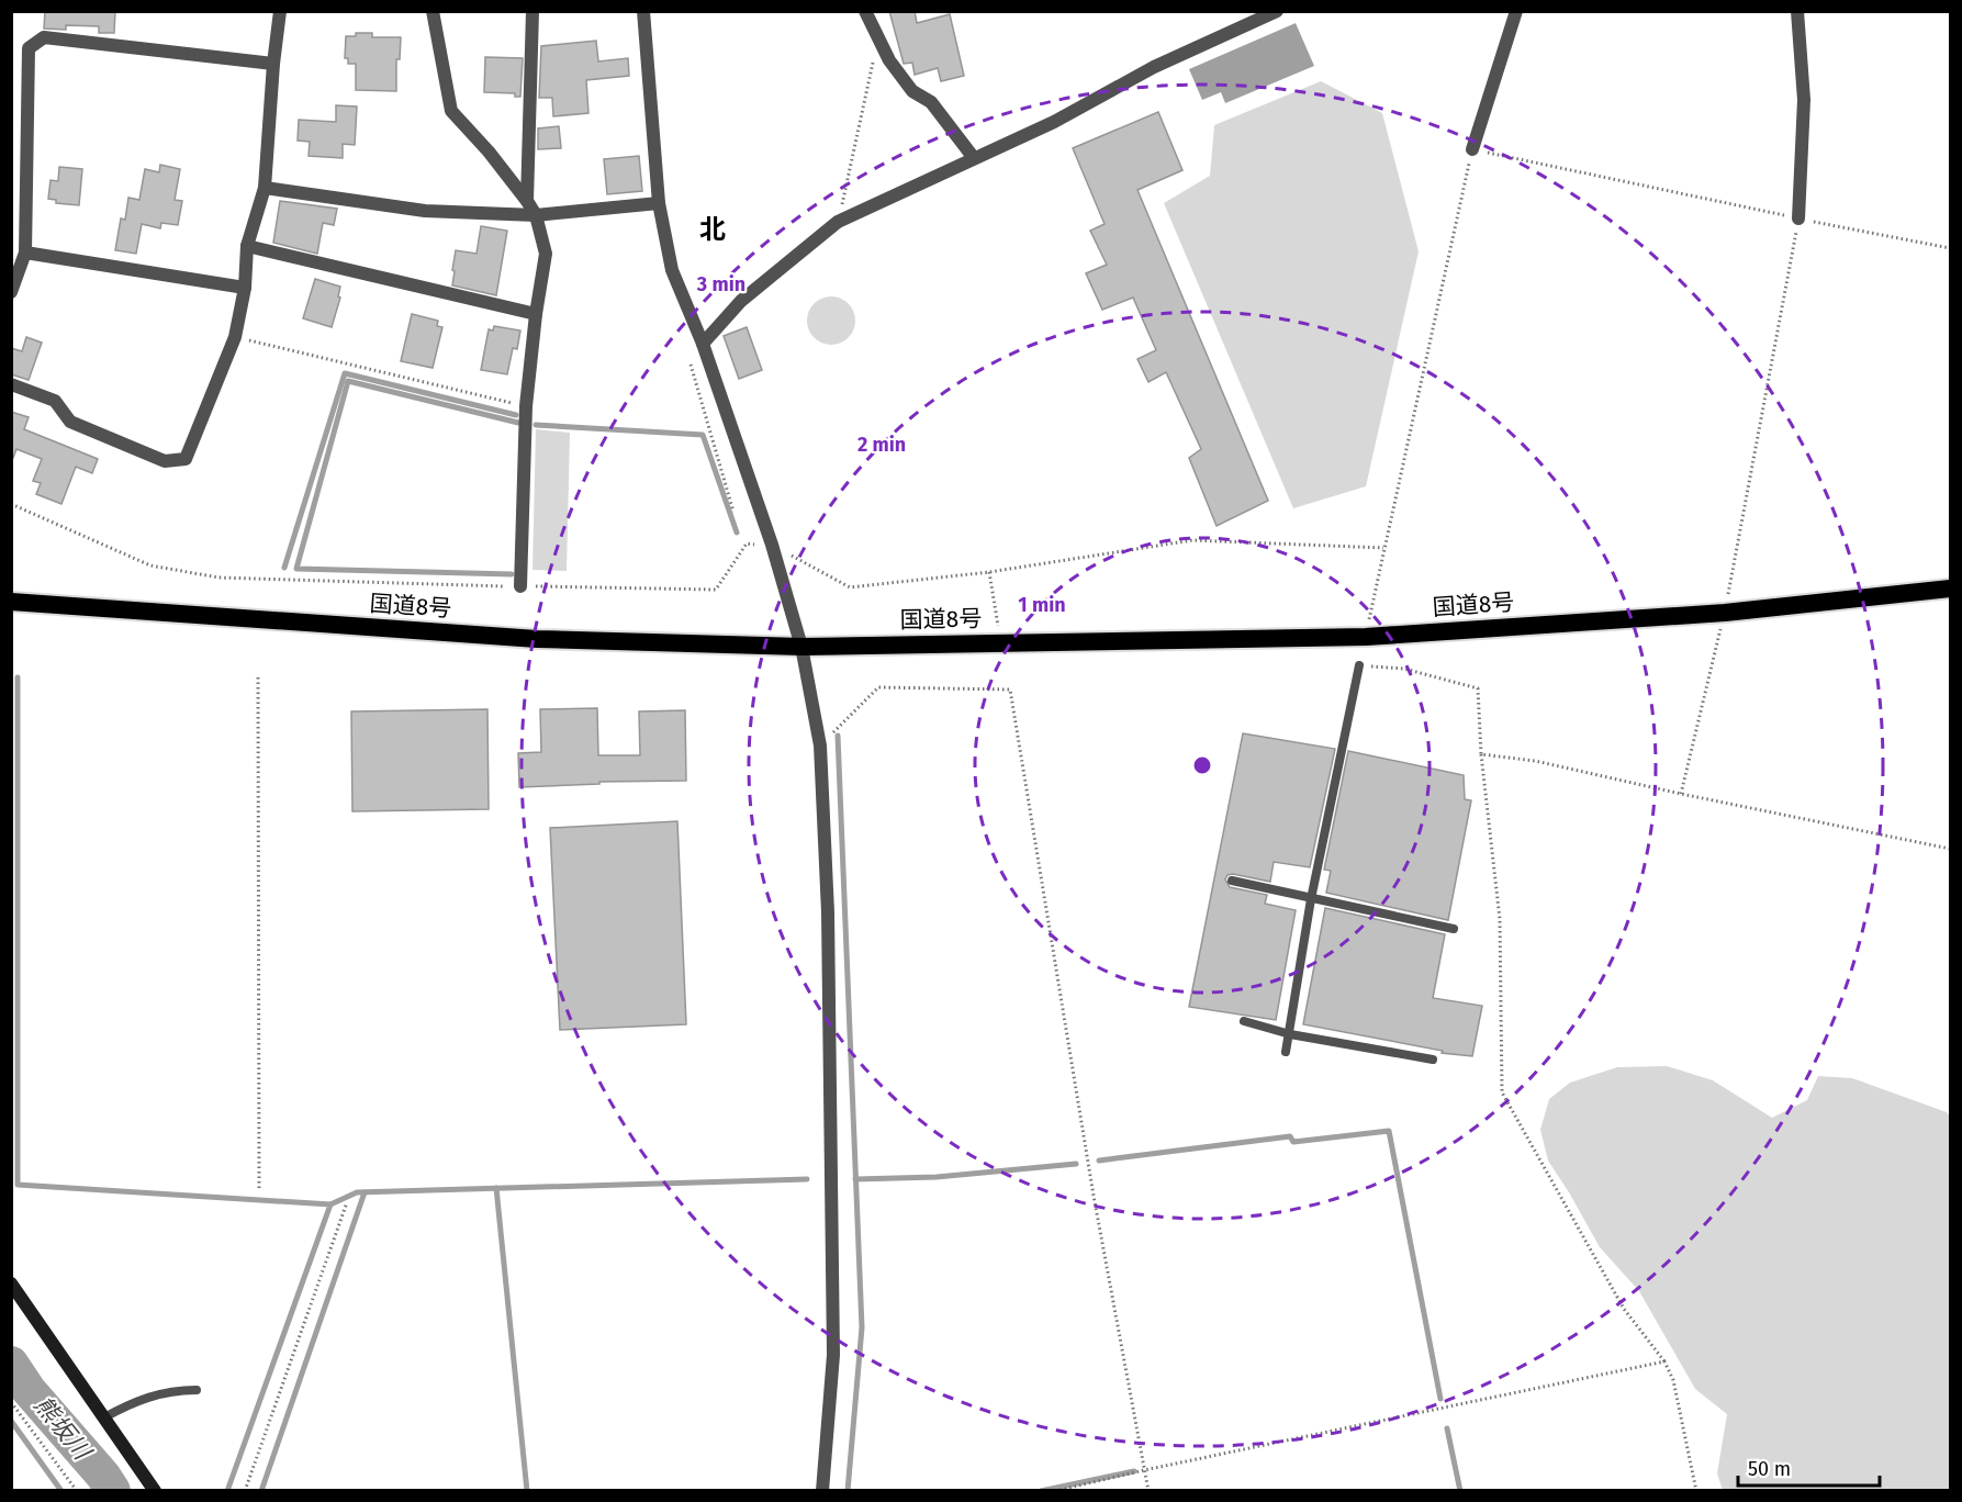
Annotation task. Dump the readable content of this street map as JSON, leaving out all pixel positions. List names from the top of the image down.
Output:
{
  "streets": {
    "highway": ["国道8号"]
  },
  "districts": ["北"],
  "water": ["熊坂川"],
  "scale_bar": "50 m",
  "rings": ["3 min", "2 min", "1 min"]
}
